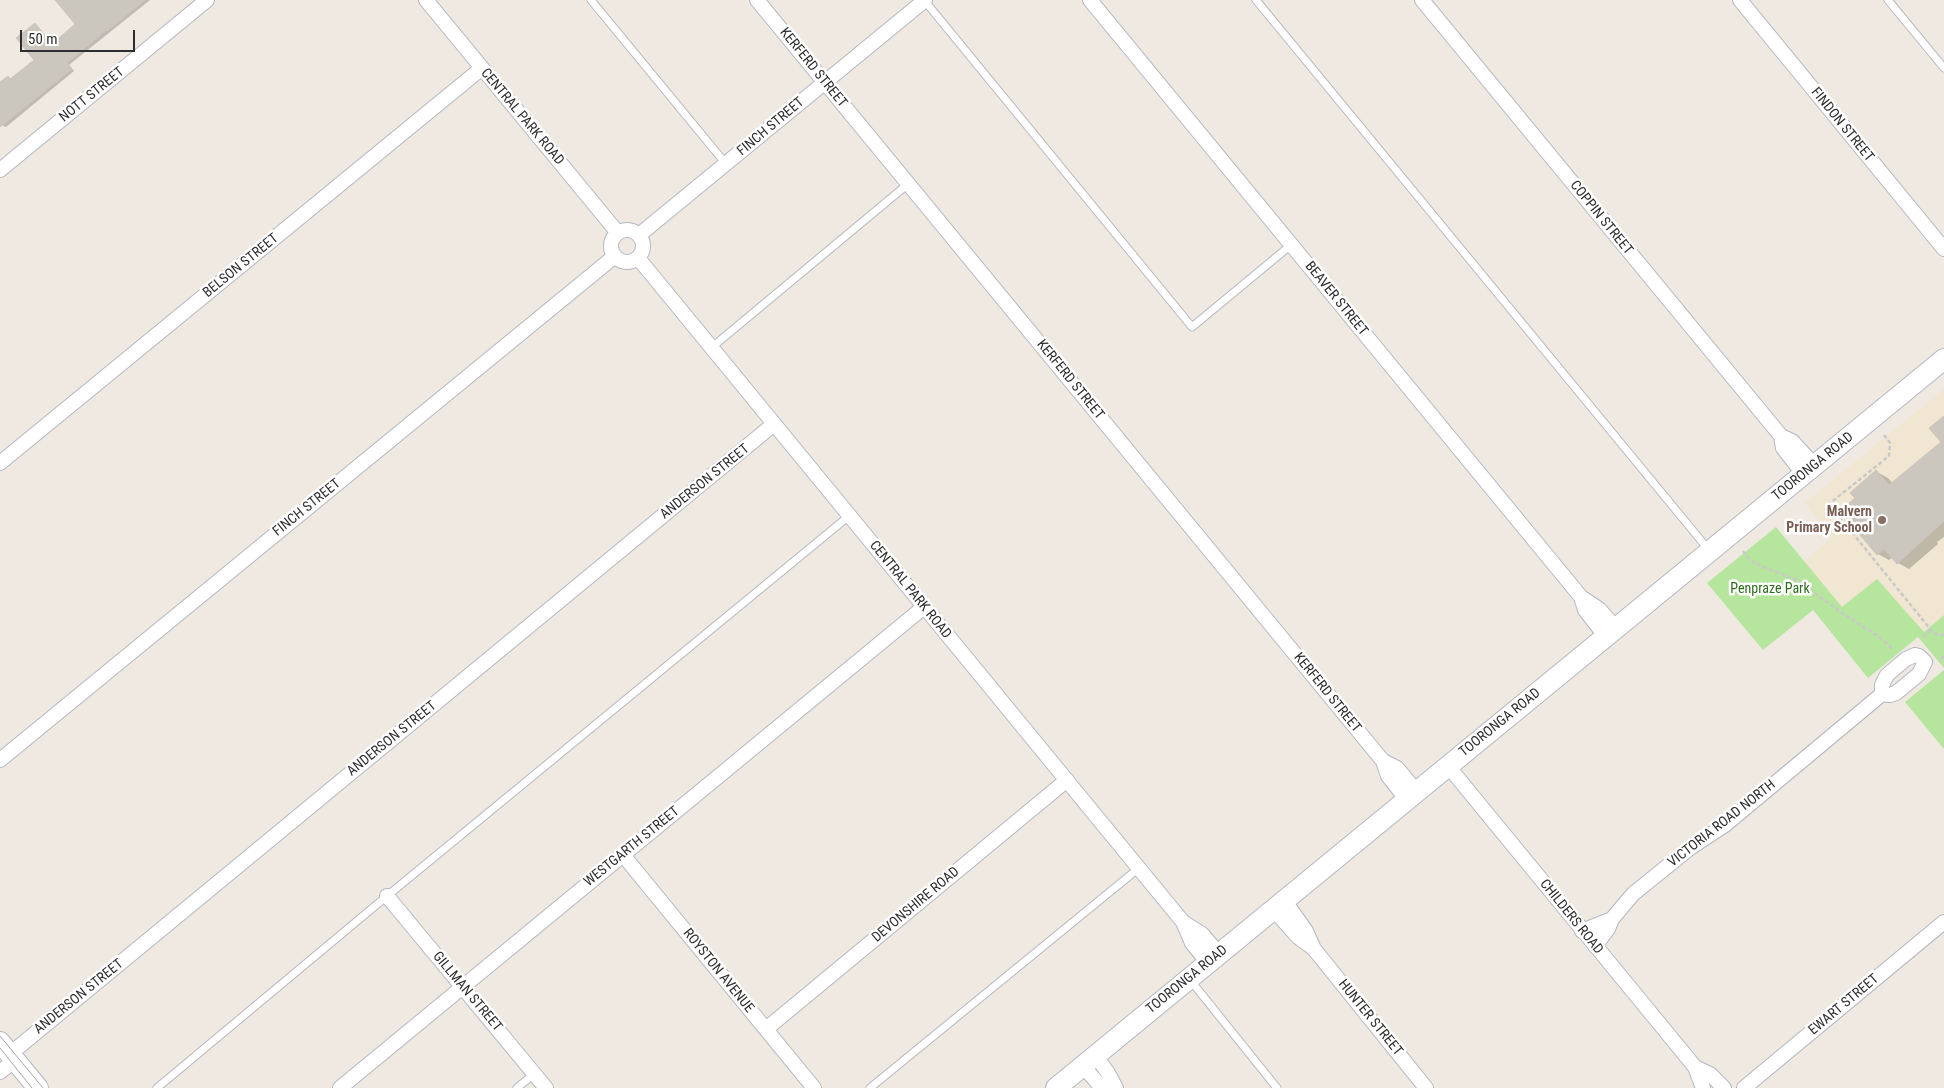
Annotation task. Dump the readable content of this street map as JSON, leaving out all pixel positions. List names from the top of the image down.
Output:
{
  "streets": {
    "main road": ["TOORONGA ROAD"],
    "street": [
      "KERFERD STREET",
      "NOTT STREET",
      "CENTRAL PARK ROAD",
      "FINDON STREET",
      "FINCH STREET",
      "COPPIN STREET",
      "BELSON STREET",
      "BEAVER STREET",
      "ANDERSON STREET",
      "VICTORIA ROAD NORTH",
      "WESTGARTH STREET",
      "DEVONSHIRE ROAD",
      "CHILDERS ROAD",
      "ROYSTON AVENUE",
      "GILLMAN STREET",
      "EWART STREET",
      "HUNTER STREET"
    ]
  },
  "crossings": [
    ["KERFERD STREET", "FINCH STREET"],
    ["KERFERD STREET", "TOORONGA ROAD"],
    ["CENTRAL PARK ROAD", "FINCH STREET"],
    ["CENTRAL PARK ROAD", "BELSON STREET"],
    ["CENTRAL PARK ROAD", "TOORONGA ROAD"],
    ["CENTRAL PARK ROAD", "ANDERSON STREET"],
    ["CENTRAL PARK ROAD", "WESTGARTH STREET"],
    ["CENTRAL PARK ROAD", "DEVONSHIRE ROAD"],
    ["COPPIN STREET", "TOORONGA ROAD"],
    ["BEAVER STREET", "TOORONGA ROAD"],
    ["TOORONGA ROAD", "CHILDERS ROAD"],
    ["TOORONGA ROAD", "HUNTER STREET"],
    ["VICTORIA ROAD NORTH", "CHILDERS ROAD"],
    ["WESTGARTH STREET", "ROYSTON AVENUE"],
    ["WESTGARTH STREET", "GILLMAN STREET"],
    ["DEVONSHIRE ROAD", "ROYSTON AVENUE"]
  ],
  "parks": ["Penpraze Park"],
  "places": ["Malvern Primary School"],
  "scale_bar": "50 m"
}
